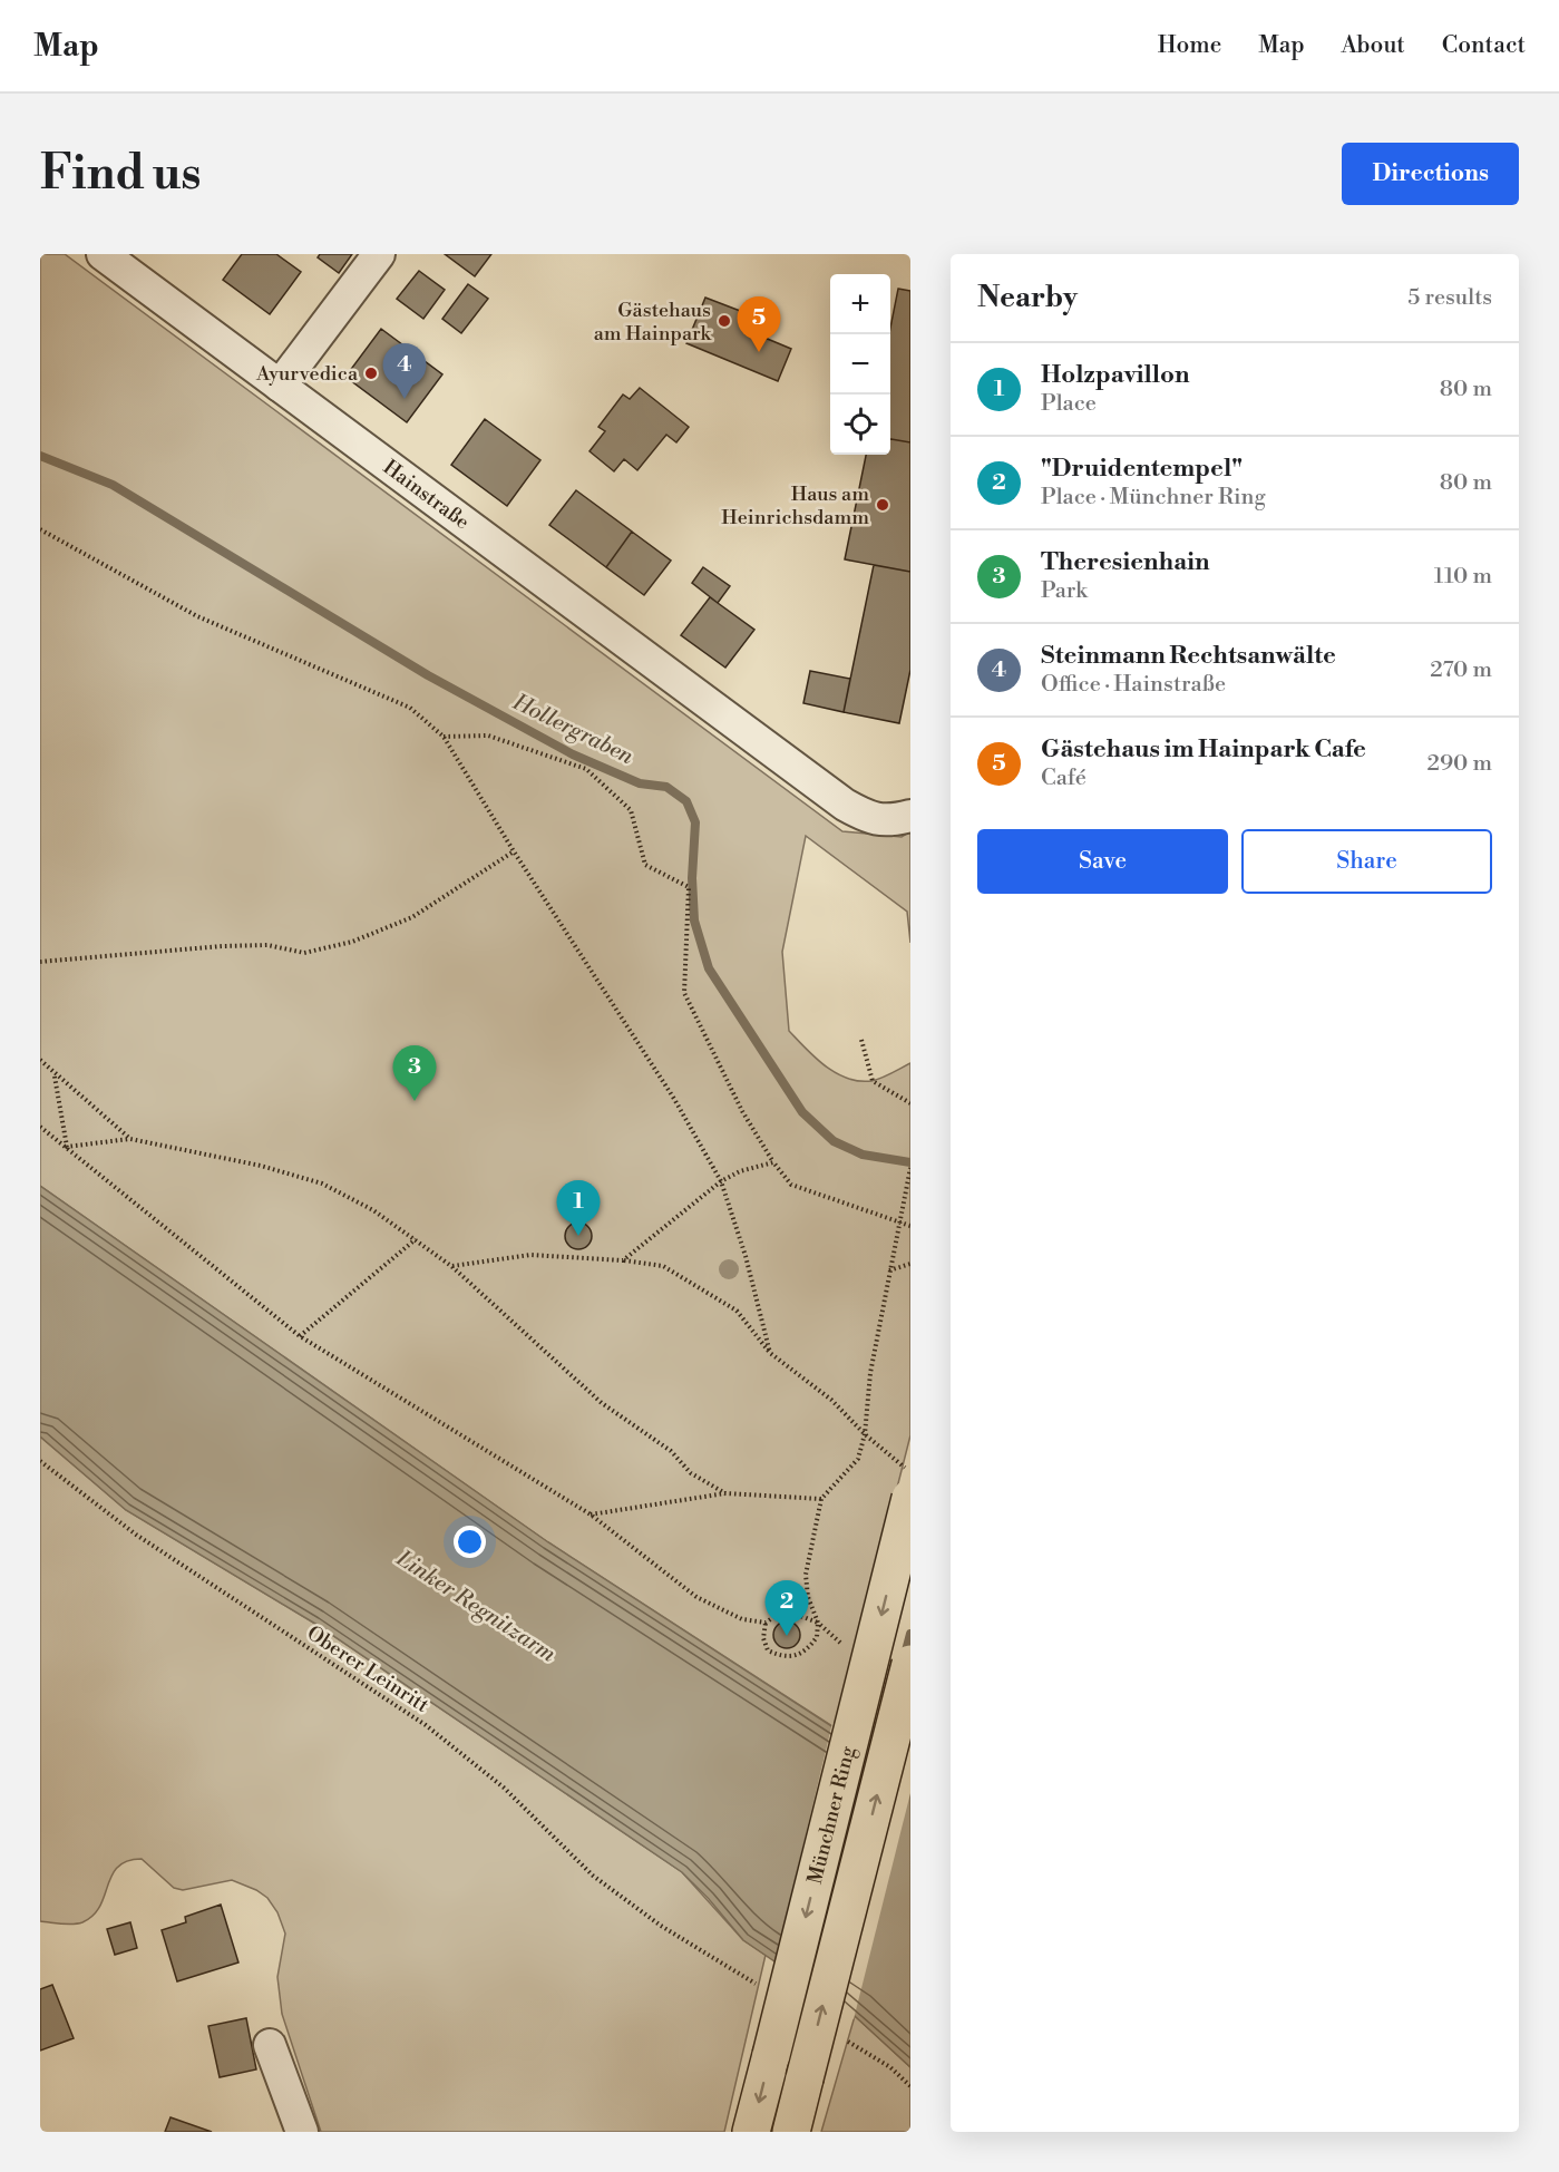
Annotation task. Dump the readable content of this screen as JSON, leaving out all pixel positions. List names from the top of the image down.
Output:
{
  "streets": {
    "main road": ["Münchner Ring"],
    "street": ["Hainstraße"],
    "path": ["Oberer Leinritt"]
  },
  "water": ["Hollergraben", "Linker Regnitzarm"],
  "places": ["Gästehaus am Hainpark", "Ayurvedica", "Haus am Heinrichsdamm"],
  "page": {
    "header": "Map",
    "nav": [
      "Home",
      "Map",
      "About",
      "Contact"
    ],
    "buttons": [
      "Directions",
      ["Save", "Share"]
    ],
    "title": "Find us",
    "heading": ["Nearby", "5 results"],
    "map_buttons": ["+", "−"],
    "pins": [
      "5",
      "4",
      "3",
      "1",
      "2"
    ],
    "list": [
      {
        "mark": "1",
        "name": "Holzpavillon",
        "note": "Place",
        "value": "80 m"
      },
      {
        "mark": "2",
        "name": "\"Druidentempel\"",
        "note": "Place · Münchner Ring",
        "value": "80 m"
      },
      {
        "mark": "3",
        "name": "Theresienhain",
        "note": "Park",
        "value": "110 m"
      },
      {
        "mark": "4",
        "name": "Steinmann Rechtsanwälte",
        "note": "Office · Hainstraße",
        "value": "270 m"
      },
      {
        "mark": "5",
        "name": "Gästehaus im Hainpark Cafe",
        "note": "Café",
        "value": "290 m"
      }
    ]
  }
}
